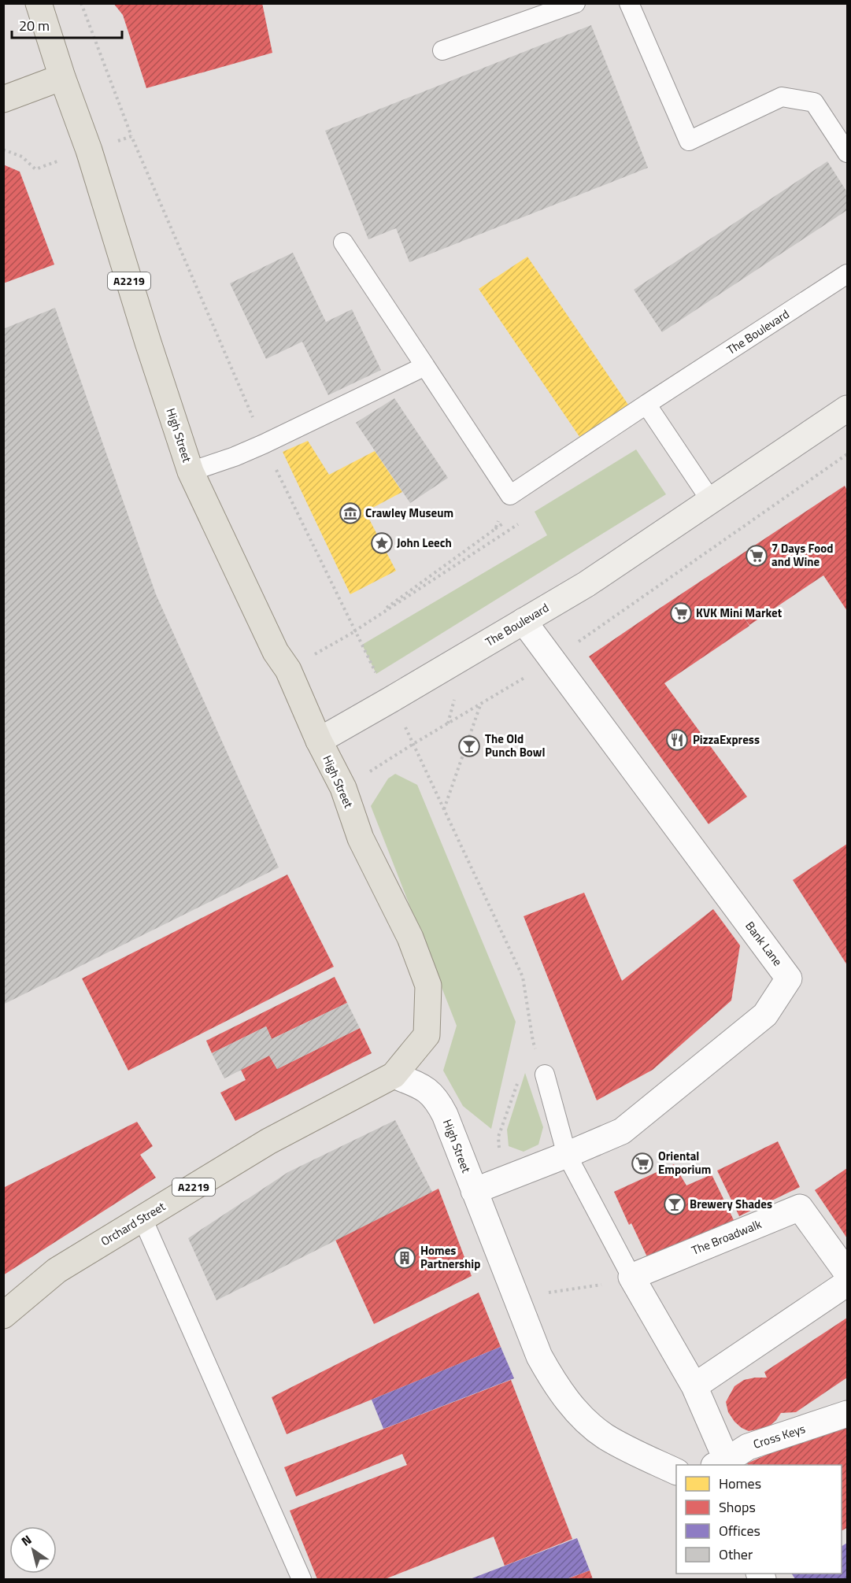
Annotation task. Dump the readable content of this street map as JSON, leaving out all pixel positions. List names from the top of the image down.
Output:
{
  "streets": {
    "main road": ["A2219", "High Street", "Orchard Street"],
    "street": [
      "The Boulevard",
      "Bank Lane",
      "The Broadwalk",
      "Cross Keys"
    ]
  },
  "crossings": [
    ["The Boulevard", "High Street"],
    ["The Boulevard", "Bank Lane"],
    ["High Street", "Bank Lane"],
    ["High Street", "Orchard Street"]
  ],
  "places": {
    "museum": ["Crawley Museum"],
    "place": ["John Leech"],
    "supermarket": ["7 Days Food and Wine", "KVK Mini Market", "Oriental Emporium"],
    "restaurant": ["PizzaExpress"],
    "bar": ["The Old Punch Bowl", "Brewery Shades"],
    "building": ["Homes Partnership"]
  },
  "legend": [
    "Homes",
    "Shops",
    "Offices",
    "Other"
  ],
  "scale_bar": "20 m",
  "north": "top left"
}
